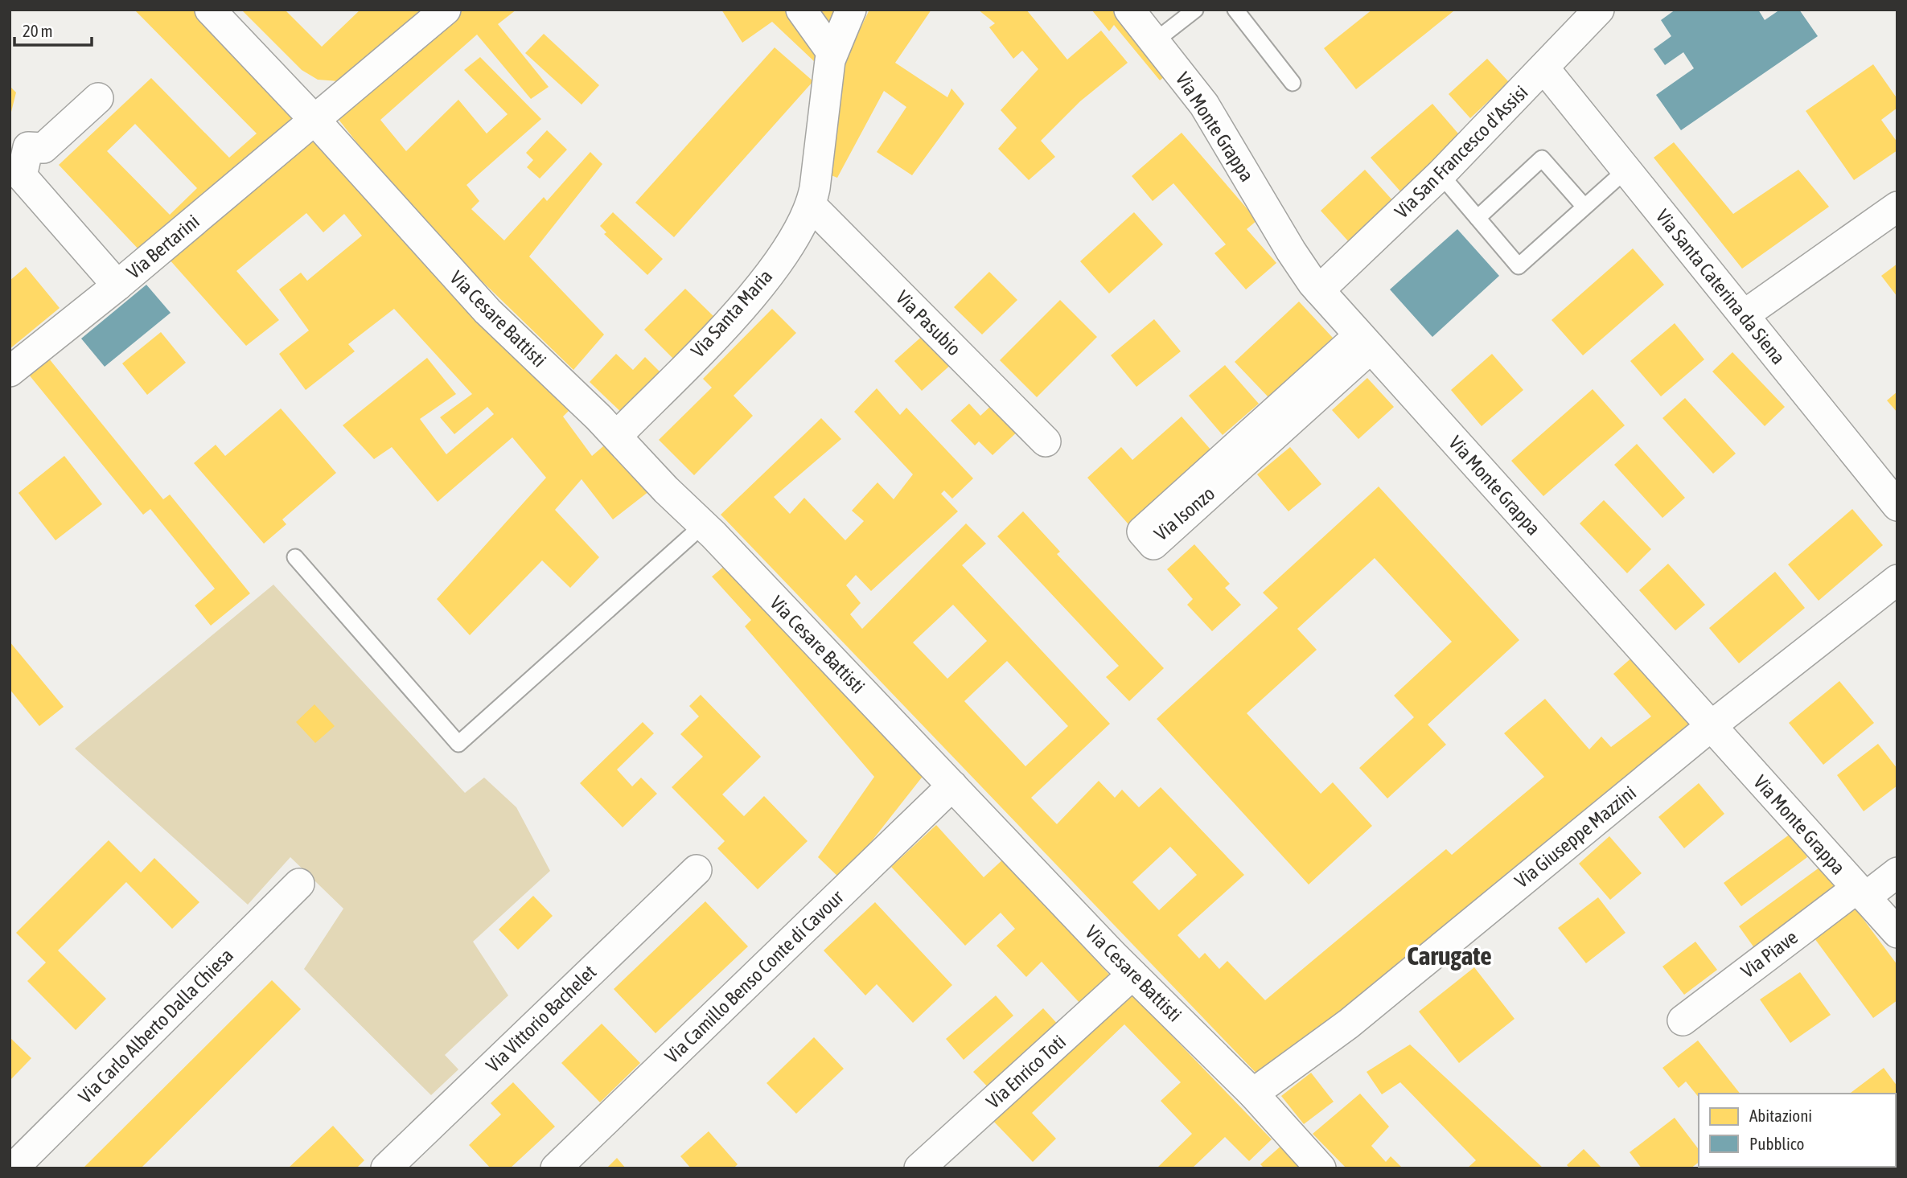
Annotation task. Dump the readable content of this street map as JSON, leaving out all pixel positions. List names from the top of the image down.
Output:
{
  "streets": {
    "street": [
      "Via Monte Grappa",
      "Via San Francesco d'Assisi",
      "Via Bertarini",
      "Via Santa Caterina da Siena",
      "Via Santa Maria",
      "Via Cesare Battisti",
      "Via Pasubio",
      "Via Isonzo",
      "Via Giuseppe Mazzini",
      "Via Piave",
      "Via Camillo Benso Conte di Cavour",
      "Via Vittorio Bachelet",
      "Via Carlo Alberto Dalla Chiesa",
      "Via Enrico Toti"
    ]
  },
  "crossings": [
    ["Via Monte Grappa", "Via San Francesco d'Assisi"],
    ["Via Monte Grappa", "Via Isonzo"],
    ["Via Monte Grappa", "Via Giuseppe Mazzini"],
    ["Via Monte Grappa", "Via Piave"],
    ["Via San Francesco d'Assisi", "Via Santa Caterina da Siena"],
    ["Via Bertarini", "Via Cesare Battisti"],
    ["Via Santa Maria", "Via Cesare Battisti"],
    ["Via Santa Maria", "Via Pasubio"],
    ["Via Cesare Battisti", "Via Giuseppe Mazzini"],
    ["Via Cesare Battisti", "Via Camillo Benso Conte di Cavour"],
    ["Via Cesare Battisti", "Via Enrico Toti"]
  ],
  "districts": ["Carugate"],
  "legend": ["Abitazioni", "Pubblico"],
  "scale_bar": "20 m"
}
